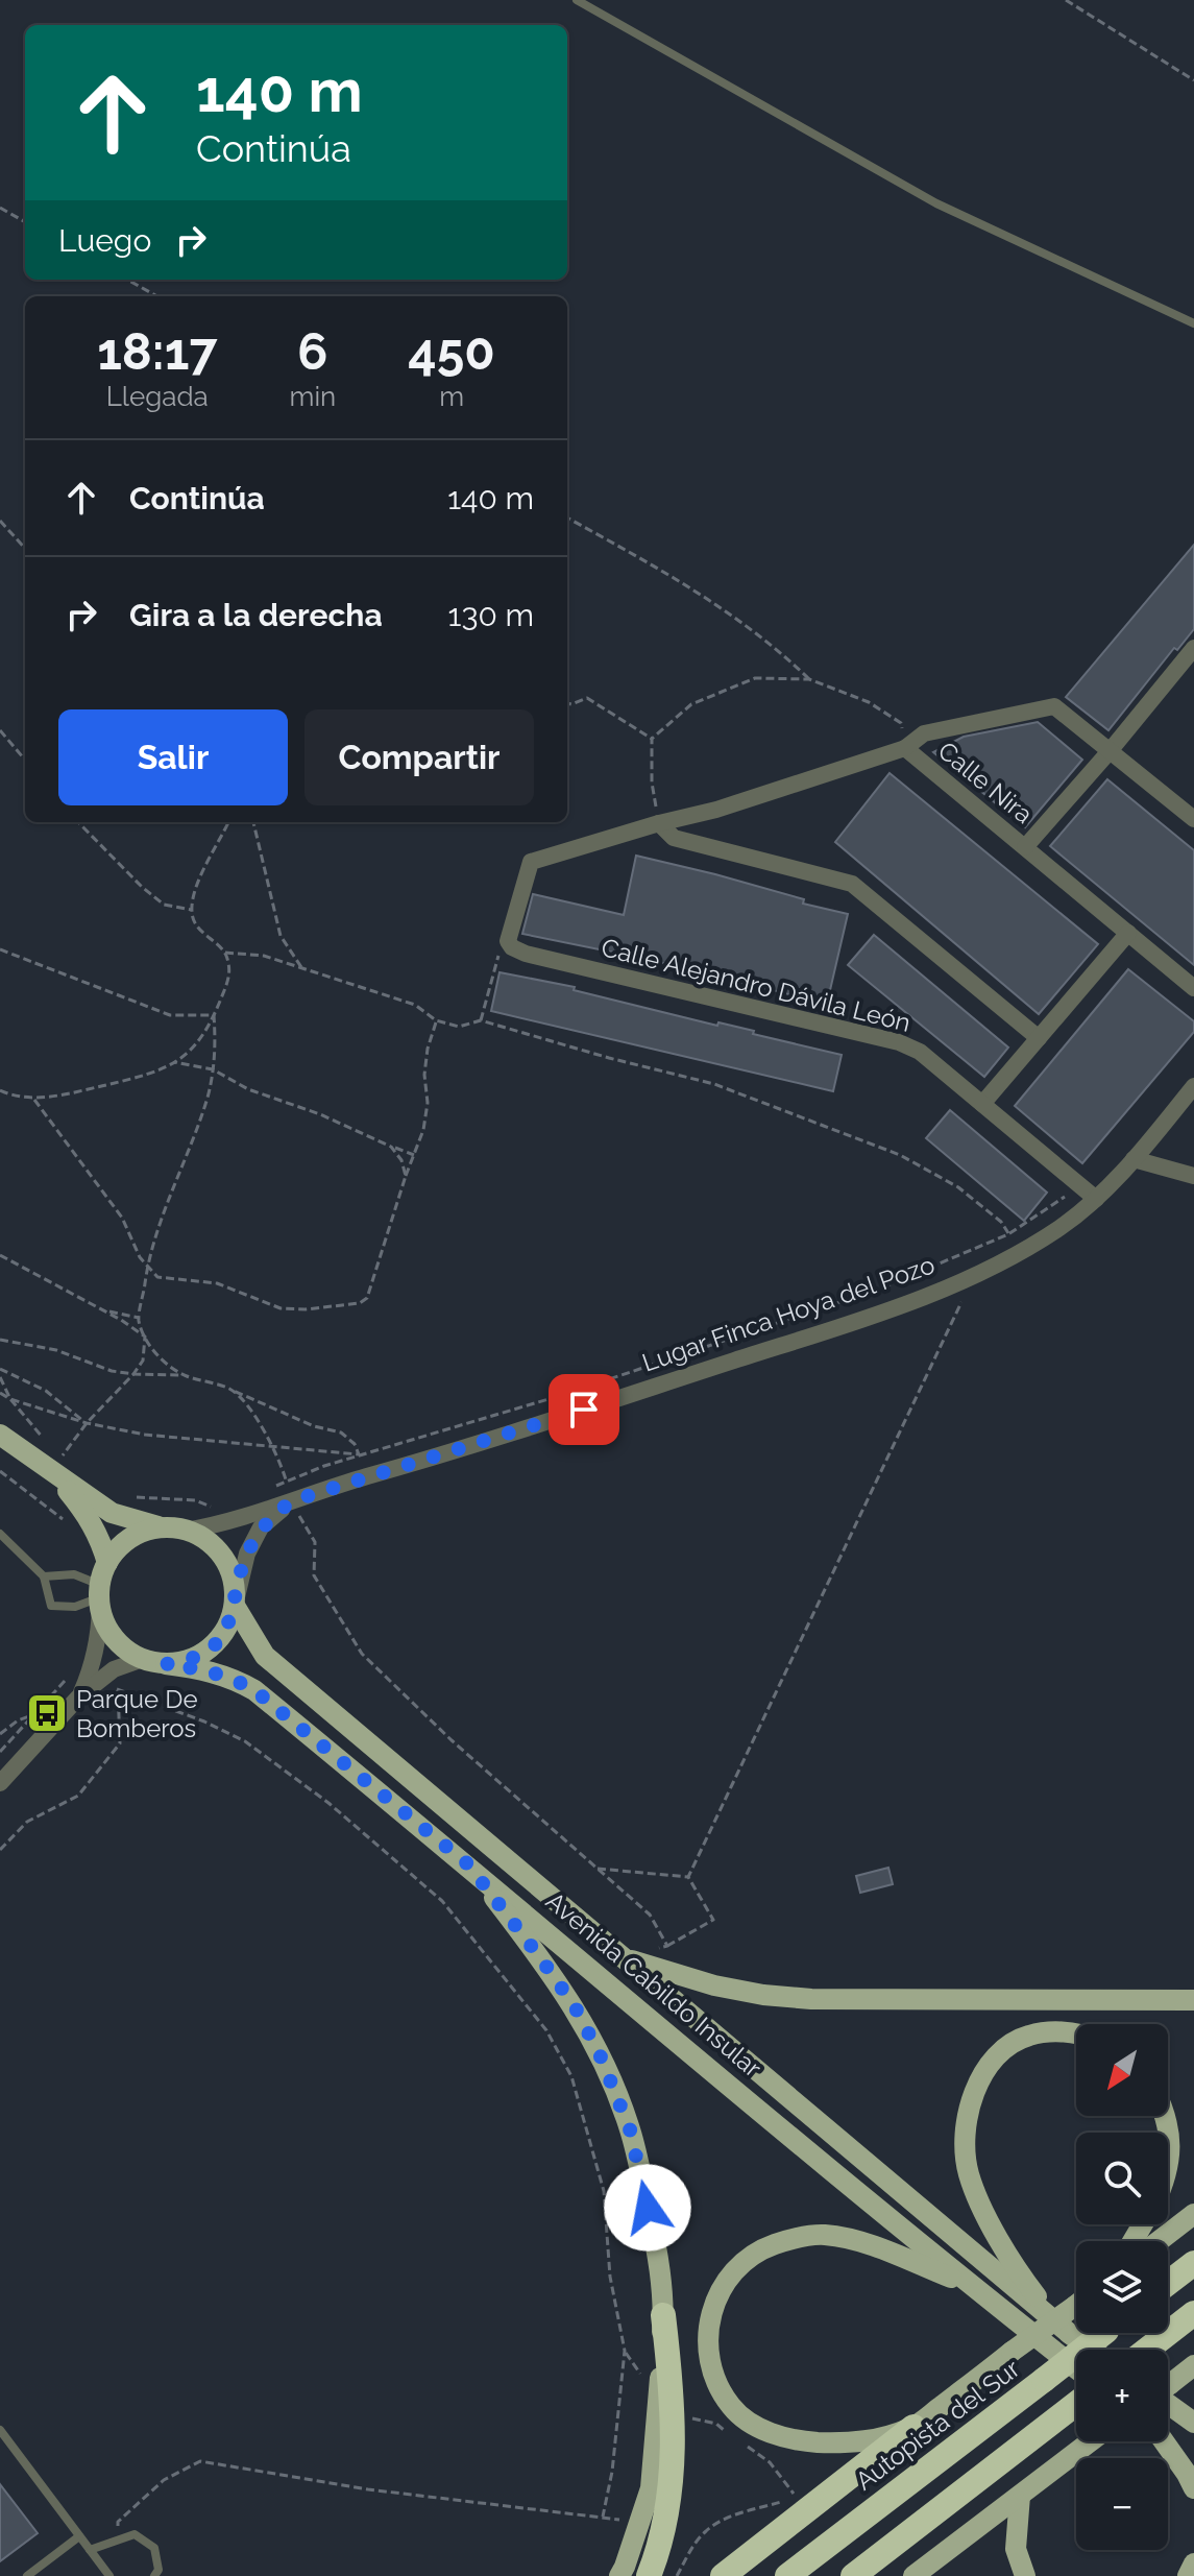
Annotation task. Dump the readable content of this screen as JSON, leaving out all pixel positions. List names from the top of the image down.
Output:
{
  "streets": {
    "highway": ["Autopista del Sur"],
    "main road": ["Avenida Cabildo Insular"],
    "street": ["Calle Nira", "Calle Alejandro Dávila León", "Lugar Finca Hoya del Pozo"]
  },
  "crossings": [
    ["Calle Nira", "Calle Alejandro Dávila León"],
    ["Calle Alejandro Dávila León", "Lugar Finca Hoya del Pozo"],
    ["Lugar Finca Hoya del Pozo", "Avenida Cabildo Insular"]
  ],
  "places": {
    "bus stop": ["Parque De Bomberos"]
  },
  "north": "bottom left",
  "page": {
    "turn": ["140 m", "Continúa"],
    "then": "Luego",
    "eta": [
      "18:17",
      "Llegada",
      "6",
      "min",
      "450",
      "m"
    ],
    "list": [
      {
        "name": "Continúa",
        "value": "140 m"
      },
      {
        "name": "Gira a la derecha",
        "value": "130 m"
      }
    ],
    "buttons": ["Salir", "Compartir"],
    "map_buttons": ["+", "−"]
  }
}
